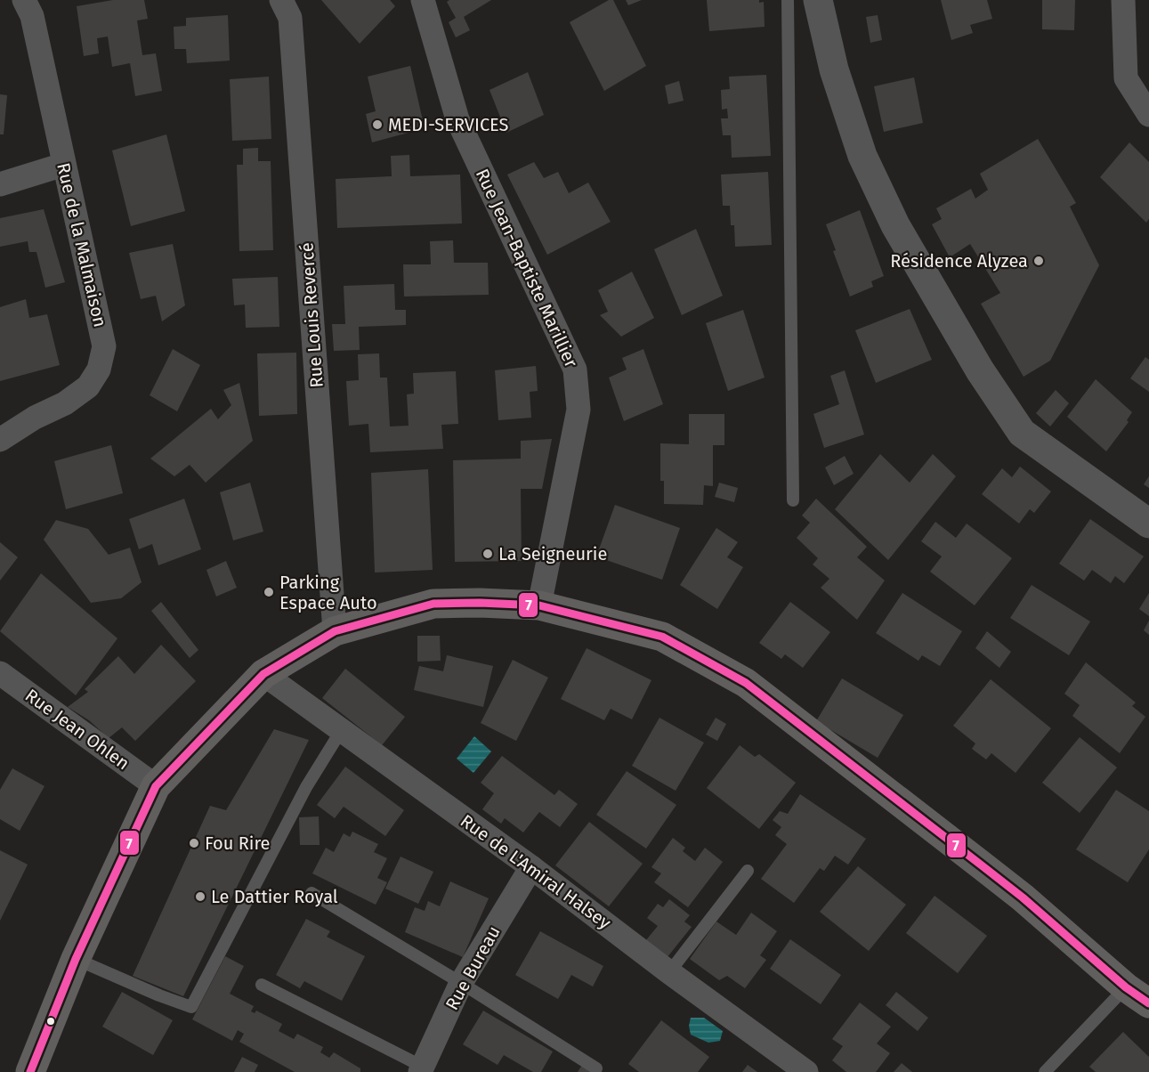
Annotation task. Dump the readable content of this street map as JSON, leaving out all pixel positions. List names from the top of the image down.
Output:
{
  "streets": {
    "street": [
      "Rue de la Malmaison",
      "Rue Jean-Baptiste Marillier",
      "Rue Louis Revercé",
      "Rue Jean Ohlen",
      "Rue de L'Amiral Halsey",
      "Rue Bureau"
    ]
  },
  "crossings": [
    ["Rue de L'Amiral Halsey", "Rue Bureau"]
  ],
  "places": [
    "MEDI-SERVICES",
    "Résidence Alyzea",
    "La Seigneurie",
    "Parking Espace Auto",
    "Fou Rire",
    "Le Dattier Royal"
  ],
  "lines": ["transit line 7"]
}
